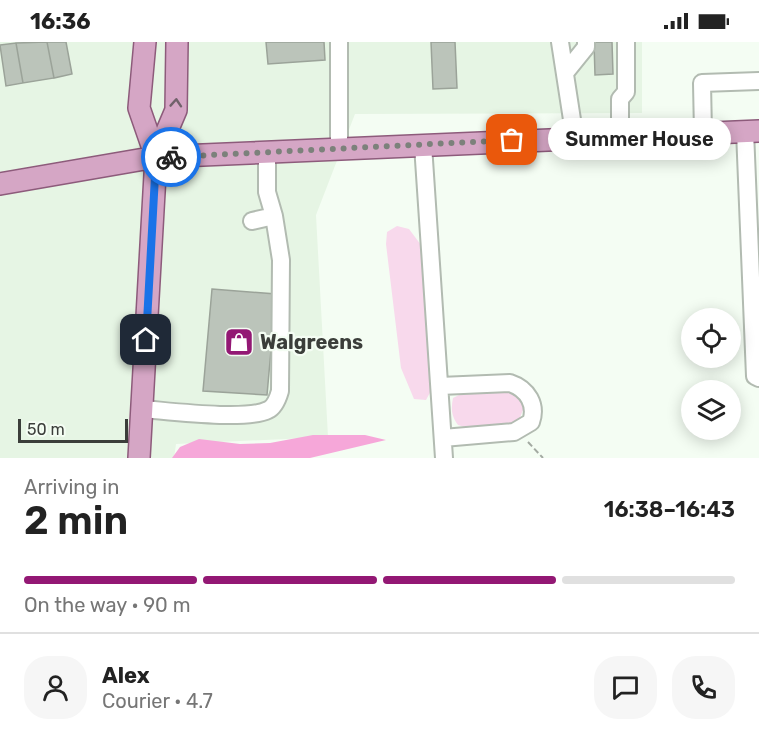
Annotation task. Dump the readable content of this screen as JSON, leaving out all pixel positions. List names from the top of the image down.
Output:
{
  "places": {
    "other": ["Summer House"],
    "shop": ["Walgreens"]
  },
  "scale_bar": "50 m",
  "page": {
    "status": "16:36",
    "bubble": "Summer House",
    "scale": "50 m",
    "heading": ["2 min", "Arriving in", "16:38–16:43"],
    "panel": ["Alex", "Courier · 4.7"],
    "bar": "On the way · 90 m"
  }
}
